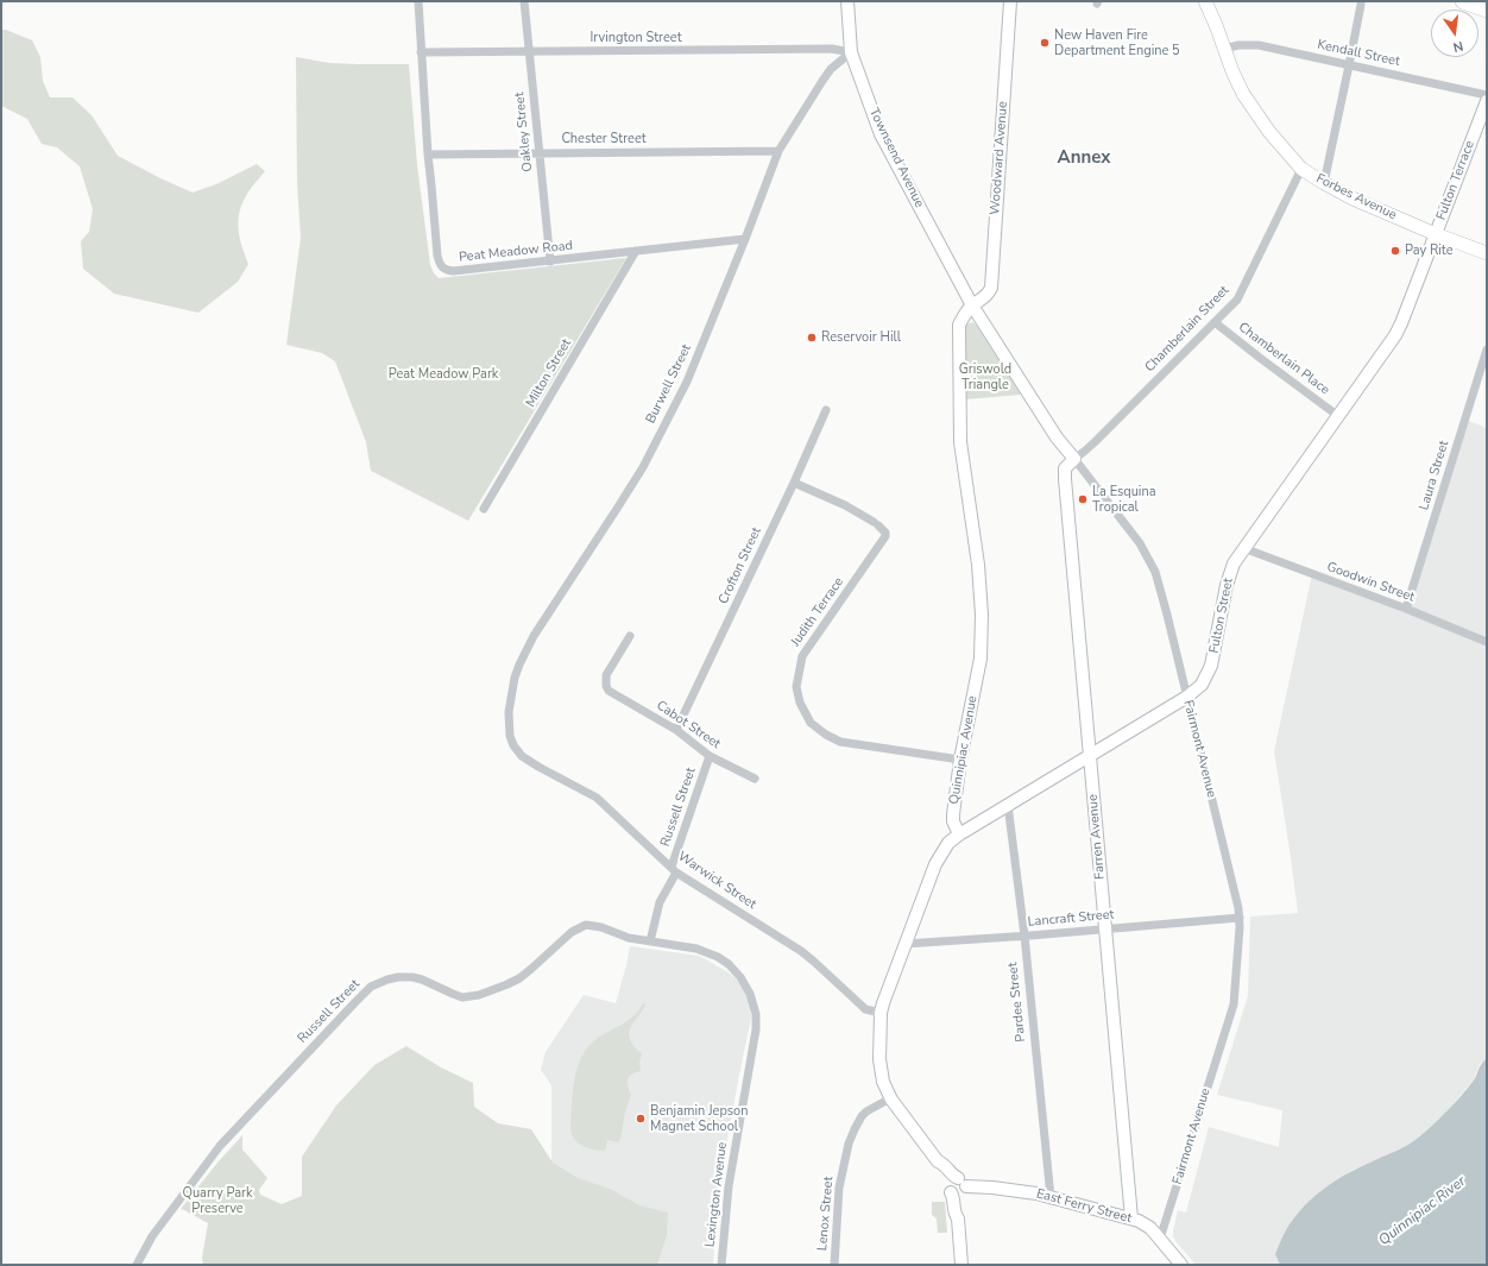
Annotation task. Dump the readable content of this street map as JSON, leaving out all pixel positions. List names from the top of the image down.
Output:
{
  "streets": {
    "main road": [
      "Townsend Avenue",
      "Woodward Avenue",
      "Fulton Terrace",
      "Forbes Avenue",
      "Fulton Street",
      "Fairmont Avenue",
      "Quinnipiac Avenue",
      "Farren Avenue",
      "East Ferry Street"
    ],
    "street": [
      "Irvington Street",
      "Kendall Street",
      "Oakley Street",
      "Chester Street",
      "Peat Meadow Road",
      "Chamberlain Street",
      "Chamberlain Place",
      "Milton Street",
      "Burwell Street",
      "Laura Street",
      "Crofton Street",
      "Goodwin Street",
      "Judith Terrace",
      "Cabot Street",
      "Russell Street",
      "Warwick Street",
      "Lancraft Street",
      "Pardee Street",
      "Lexington Avenue",
      "Lenox Street"
    ]
  },
  "crossings": [
    ["Irvington Street", "Oakley Street"],
    ["Irvington Street", "Townsend Avenue"],
    ["Irvington Street", "Peat Meadow Road"],
    ["Irvington Street", "Burwell Street"],
    ["Kendall Street", "Forbes Avenue"],
    ["Oakley Street", "Chester Street"],
    ["Oakley Street", "Peat Meadow Road"],
    ["Chester Street", "Peat Meadow Road"],
    ["Chester Street", "Burwell Street"],
    ["Townsend Avenue", "Woodward Avenue"],
    ["Townsend Avenue", "Burwell Street"],
    ["Townsend Avenue", "Fairmont Avenue"],
    ["Townsend Avenue", "Quinnipiac Avenue"],
    ["Woodward Avenue", "Fairmont Avenue"],
    ["Woodward Avenue", "Quinnipiac Avenue"],
    ["Fulton Terrace", "Forbes Avenue"],
    ["Fulton Terrace", "Fulton Street"],
    ["Forbes Avenue", "Chamberlain Street"],
    ["Forbes Avenue", "Fulton Street"],
    ["Peat Meadow Road", "Milton Street"],
    ["Peat Meadow Road", "Burwell Street"],
    ["Chamberlain Street", "Chamberlain Place"],
    ["Chamberlain Street", "Fairmont Avenue"],
    ["Chamberlain Street", "Farren Avenue"],
    ["Chamberlain Place", "Fulton Street"],
    ["Burwell Street", "Warwick Street"],
    ["Laura Street", "Goodwin Street"],
    ["Crofton Street", "Judith Terrace"],
    ["Crofton Street", "Cabot Street"],
    ["Goodwin Street", "Fulton Street"],
    ["Judith Terrace", "Quinnipiac Avenue"],
    ["Fulton Street", "Fairmont Avenue"],
    ["Fulton Street", "Quinnipiac Avenue"],
    ["Fulton Street", "Farren Avenue"],
    ["Fulton Street", "Pardee Street"],
    ["Cabot Street", "Russell Street"],
    ["Fairmont Avenue", "Quinnipiac Avenue"],
    ["Fairmont Avenue", "Farren Avenue"],
    ["Fairmont Avenue", "Lancraft Street"],
    ["Fairmont Avenue", "East Ferry Street"],
    ["Russell Street", "Warwick Street"],
    ["Russell Street", "Lexington Avenue"],
    ["Farren Avenue", "Lancraft Street"],
    ["Farren Avenue", "East Ferry Street"],
    ["Lancraft Street", "Pardee Street"],
    ["Pardee Street", "East Ferry Street"]
  ],
  "districts": ["Annex"],
  "water": ["Quinnipiac River"],
  "parks": ["Griswold Triangle", "Peat Meadow Park", "Quarry Park Preserve"],
  "places": [
    "New Haven Fire Department Engine 5",
    "Pay Rite",
    "Reservoir Hill",
    "La Esquina Tropical",
    "Benjamin Jepson Magnet School"
  ],
  "north": "bottom"
}
